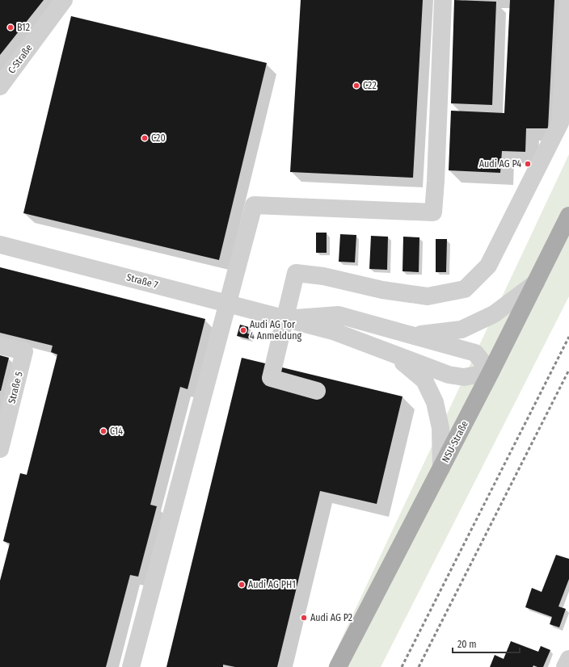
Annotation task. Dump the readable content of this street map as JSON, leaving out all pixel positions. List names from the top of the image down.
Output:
{
  "streets": {
    "main road": ["NSU-Straße"],
    "street": ["C-Straße", "Straße 7", "Straße 5"]
  },
  "crossings": [
    ["Straße 7", "NSU-Straße"]
  ],
  "places": [
    "B12",
    "C22",
    "C20",
    "Audi AG P4",
    "Audi AG Tor 4 Anmeldung",
    "C14",
    "Audi AG PH1",
    "Audi AG P2"
  ],
  "scale_bar": "20 m"
}
